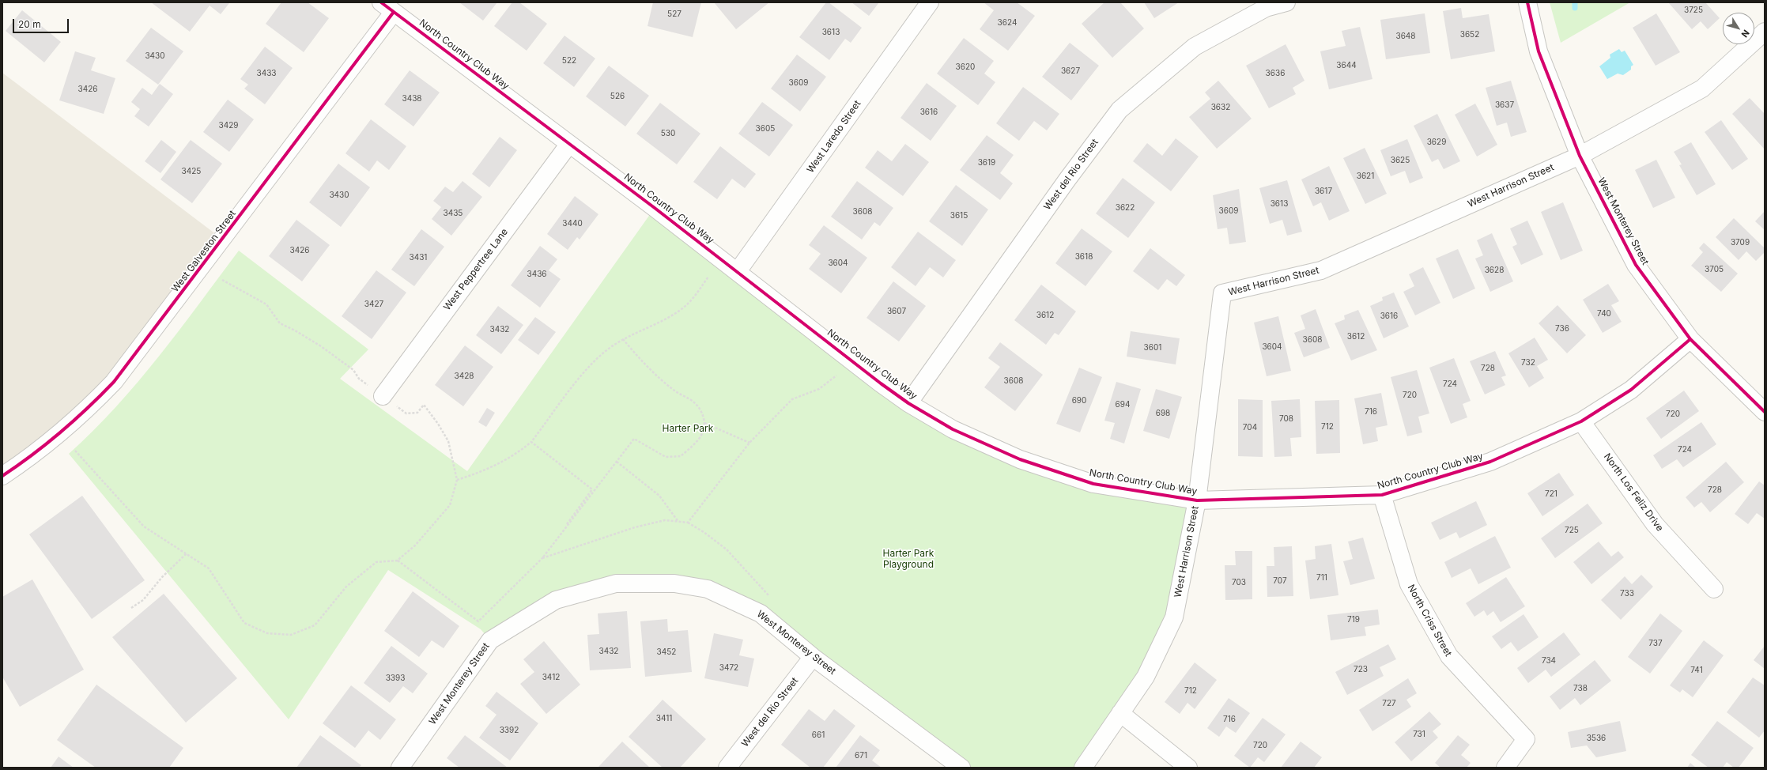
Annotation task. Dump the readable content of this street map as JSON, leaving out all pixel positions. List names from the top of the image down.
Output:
{
  "streets": {
    "street": [
      "North Country Club Way",
      "West Laredo Street",
      "West del Rio Street",
      "West Harrison Street",
      "West Monterey Street",
      "West Galveston Street",
      "West Peppertree Lane",
      "North Los Feliz Drive",
      "North Criss Street"
    ]
  },
  "crossings": [
    ["North Country Club Way", "West Laredo Street"],
    ["North Country Club Way", "West del Rio Street"],
    ["North Country Club Way", "West Harrison Street"],
    ["North Country Club Way", "West Monterey Street"],
    ["North Country Club Way", "West Galveston Street"],
    ["North Country Club Way", "West Peppertree Lane"],
    ["North Country Club Way", "North Los Feliz Drive"],
    ["North Country Club Way", "North Criss Street"],
    ["West del Rio Street", "West Monterey Street"],
    ["West Harrison Street", "West Monterey Street"]
  ],
  "parks": ["Harter Park", "Harter Park Playground"],
  "house_numbers": [
    "3725",
    "527",
    "3624",
    "3613",
    "3652",
    "3648",
    "3430",
    "522",
    "3644",
    "3620",
    "3627",
    "3433",
    "3636",
    "3609",
    "3426",
    "526",
    "3438",
    "3637",
    "3632",
    "3616",
    "3429",
    "3605",
    "530",
    "3629",
    "3625",
    "3619",
    "3425",
    "3621",
    "3617",
    "3430",
    "3613",
    "3622",
    "3609",
    "3608",
    "3435",
    "3615",
    "3440",
    "3709",
    "3426",
    "3618",
    "3431",
    "3604",
    "3705",
    "3628",
    "3436",
    "3427",
    "3607",
    "740",
    "3612",
    "3616",
    "736",
    "3432",
    "3612",
    "3608",
    "3604",
    "3601",
    "732",
    "728",
    "3428",
    "3608",
    "724",
    "720",
    "690",
    "694",
    "716",
    "698",
    "720",
    "708",
    "712",
    "704",
    "724",
    "728",
    "721",
    "725",
    "711",
    "707",
    "703",
    "733",
    "719",
    "737",
    "3432",
    "3452",
    "734",
    "3472",
    "723",
    "741",
    "3412",
    "3393",
    "738",
    "712",
    "727",
    "3411",
    "716",
    "3392",
    "731",
    "661",
    "3536",
    "720",
    "671"
  ],
  "scale_bar": "20 m",
  "north": "bottom right"
}
